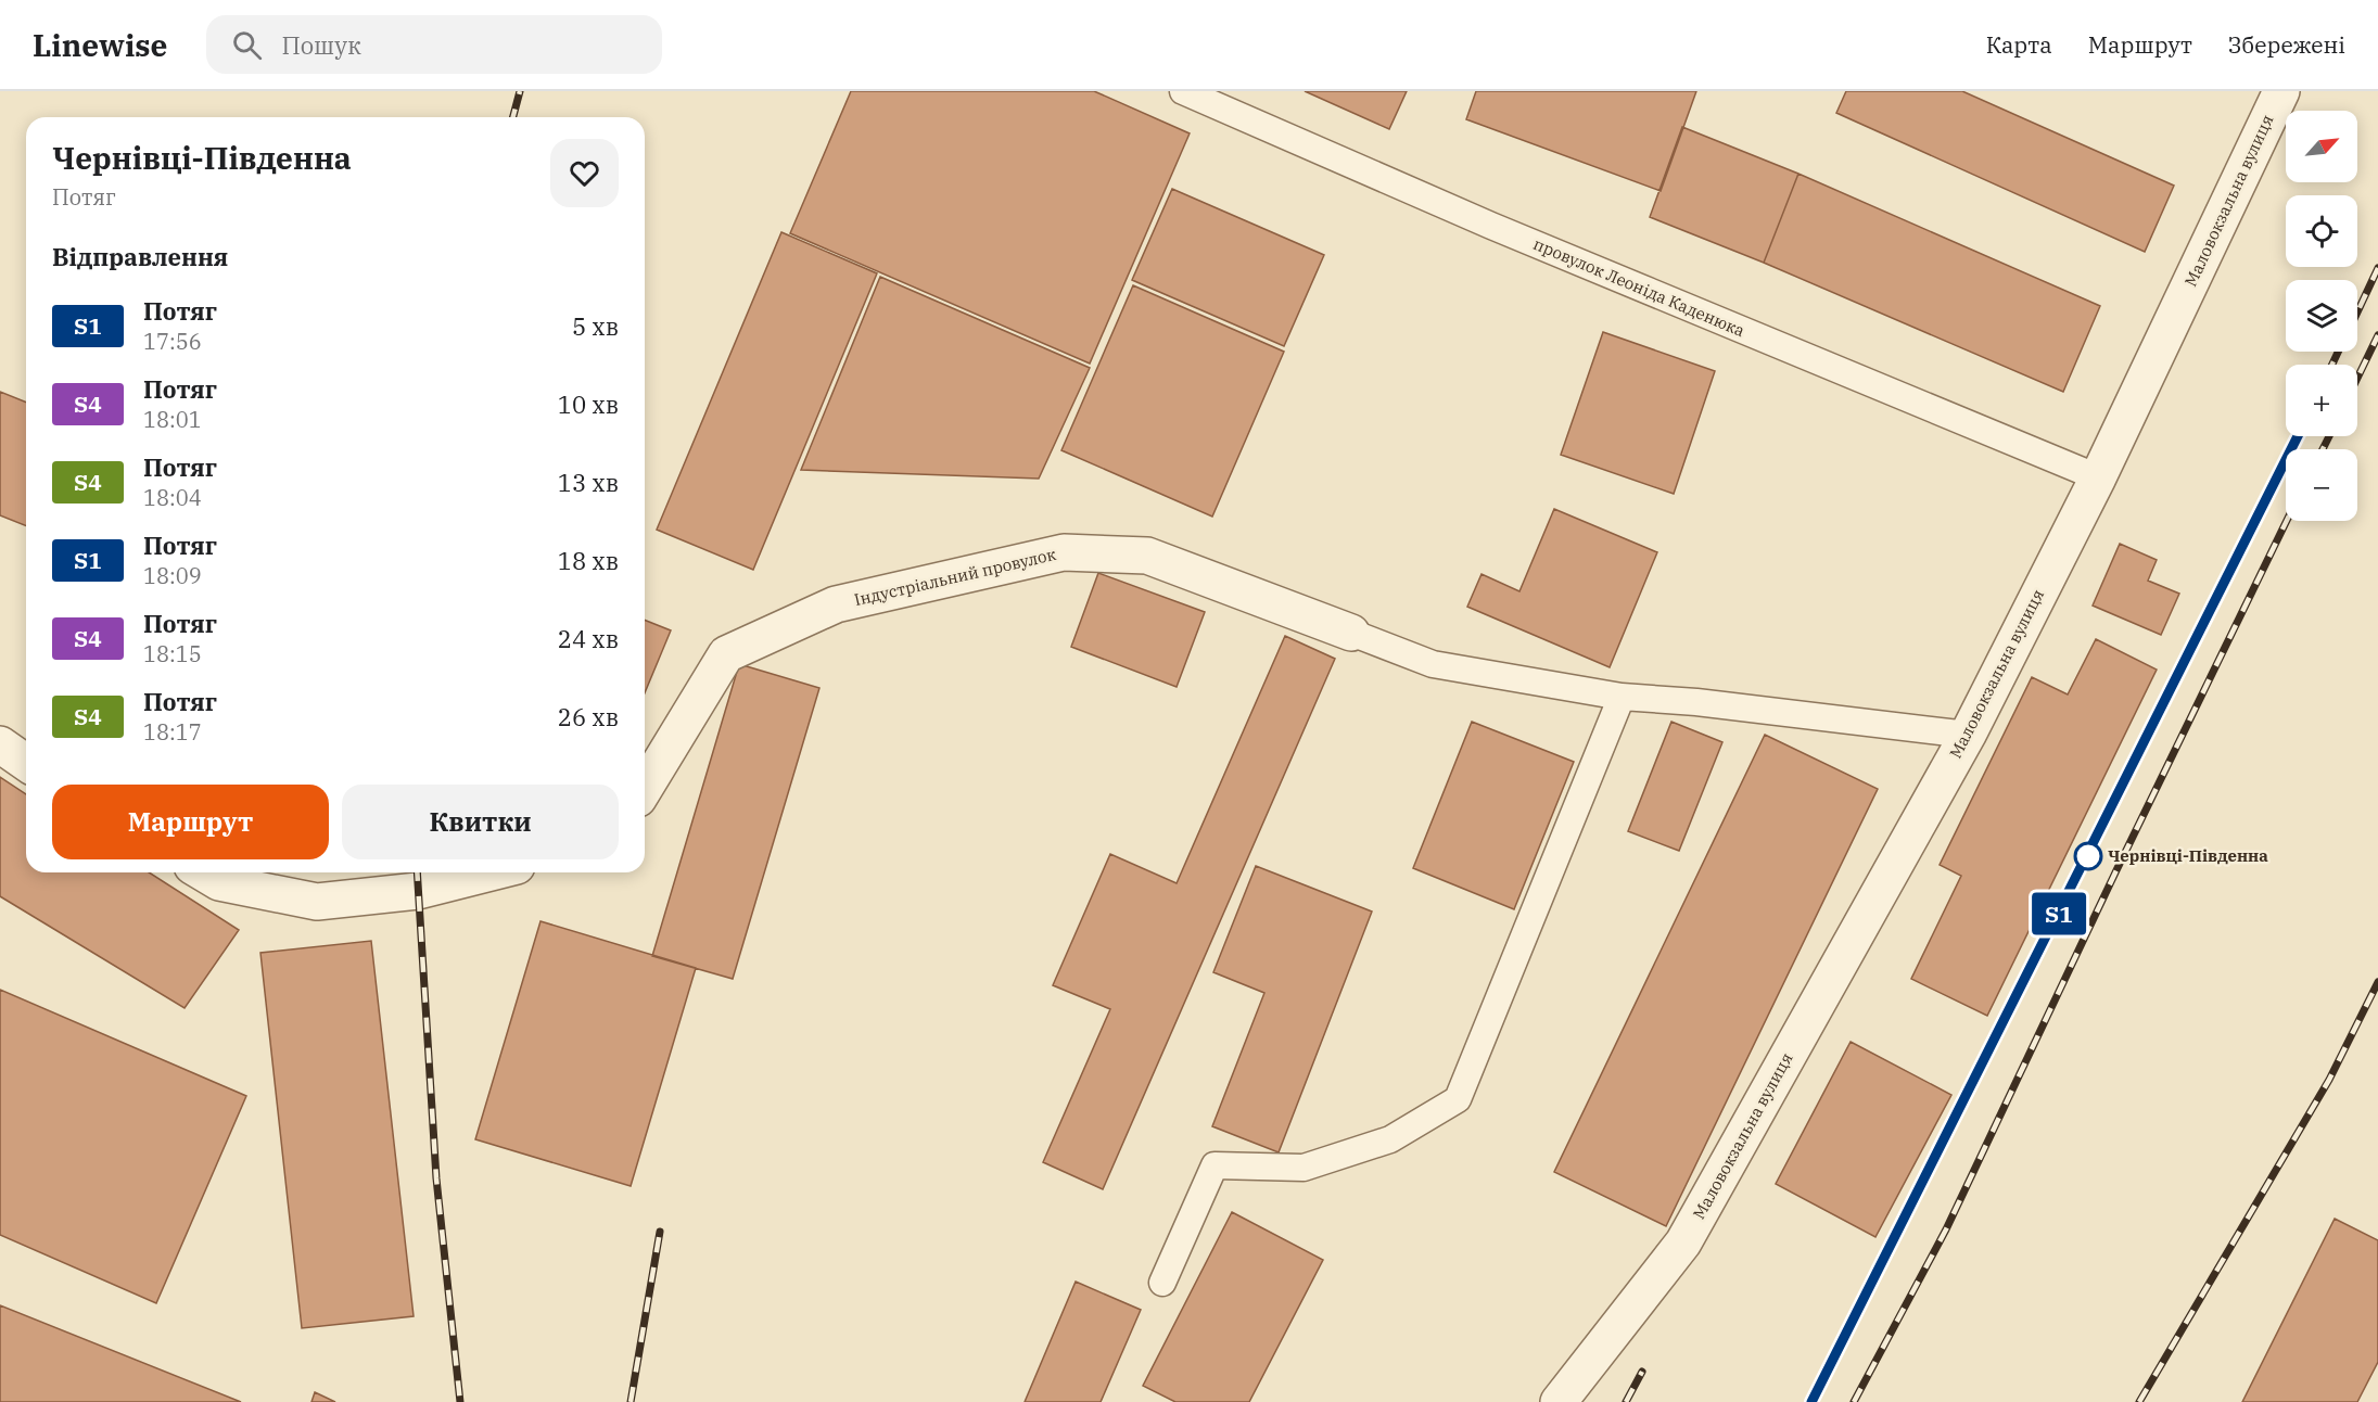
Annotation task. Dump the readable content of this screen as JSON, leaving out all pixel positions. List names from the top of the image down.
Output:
{
  "streets": {
    "street": ["Маловокзальна вулиця", "Індустріальний провулок"],
    "lane": ["провулок Леоніда Каденюка"]
  },
  "crossings": [
    ["Маловокзальна вулиця", "провулок Леоніда Каденюка"]
  ],
  "places": ["Чернівці-Південна"],
  "north": "top right",
  "page": {
    "header": "Linewise",
    "search": "Пошук",
    "nav": ["Карта", "Маршрут", "Збережені"],
    "on_map": "S1",
    "map_buttons": ["+", "−"],
    "heading": [
      ["Чернівці-Південна", "Потяг"],
      "Відправлення"
    ],
    "list": [
      {
        "mark": "S1",
        "name": "Потяг",
        "note": "17:56",
        "value": "5 хв"
      },
      {
        "mark": "S4",
        "name": "Потяг",
        "note": "18:01",
        "value": "10 хв"
      },
      {
        "mark": "S4",
        "name": "Потяг",
        "note": "18:04",
        "value": "13 хв"
      },
      {
        "mark": "S1",
        "name": "Потяг",
        "note": "18:09",
        "value": "18 хв"
      },
      {
        "mark": "S4",
        "name": "Потяг",
        "note": "18:15",
        "value": "24 хв"
      },
      {
        "mark": "S4",
        "name": "Потяг",
        "note": "18:17",
        "value": "26 хв"
      }
    ],
    "buttons": ["Маршрут", "Квитки"]
  }
}
